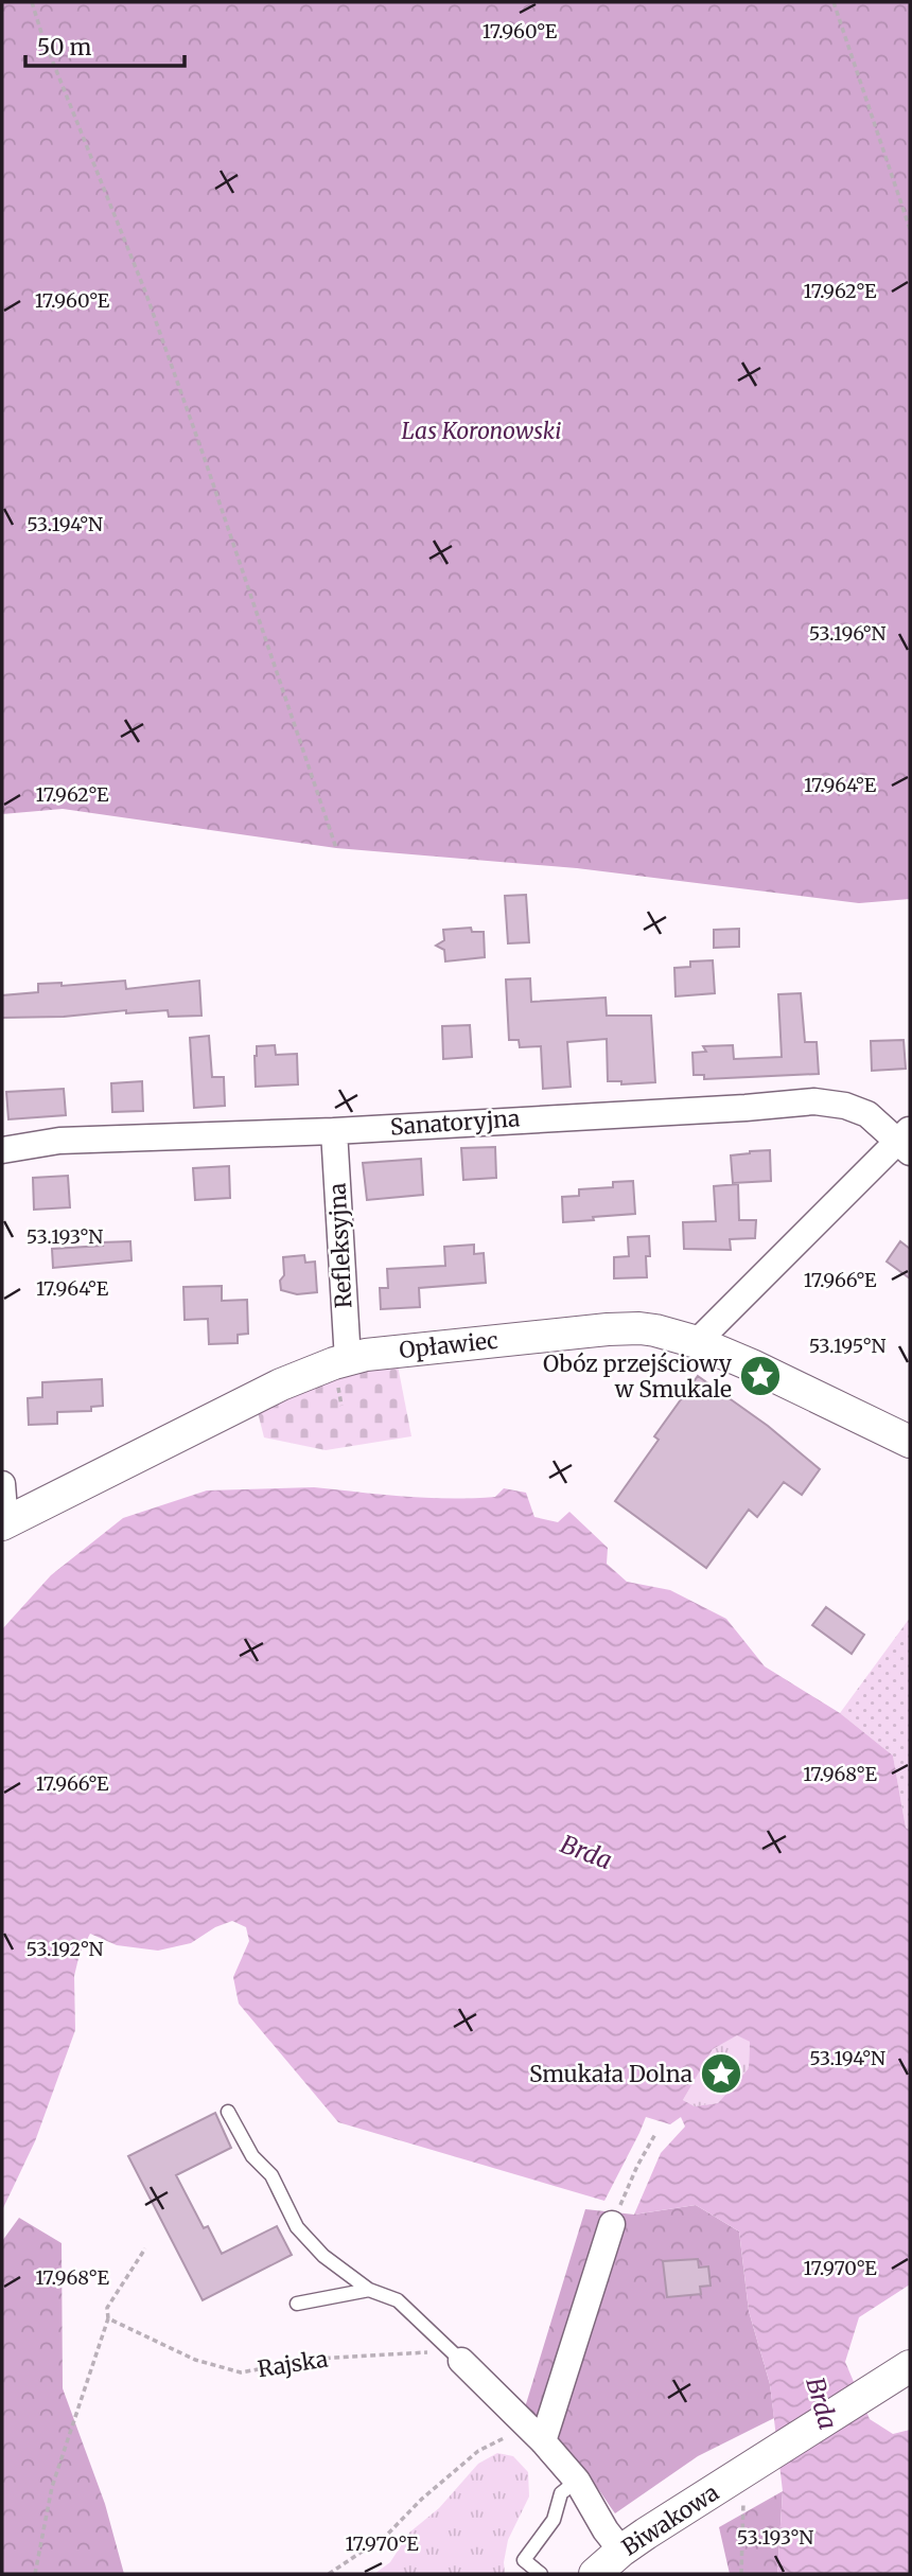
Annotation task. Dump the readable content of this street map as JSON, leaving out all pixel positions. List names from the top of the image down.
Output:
{
  "streets": {
    "street": [
      "Sanatoryjna",
      "Refleksyjna",
      "Opławiec",
      "Biwakowa"
    ],
    "path": ["Rajska"]
  },
  "crossings": [
    ["Sanatoryjna", "Refleksyjna"],
    ["Sanatoryjna", "Opławiec"],
    ["Refleksyjna", "Opławiec"]
  ],
  "water": ["Brda"],
  "parks": ["Las Koronowski"],
  "places": {
    "place": ["Obóz przejściowy w Smukale", "Smukała Dolna"]
  },
  "scale_bar": "50 m",
  "coordinates": [
    "17.960°E",
    "17.962°E",
    "53.194°N",
    "53.196°N",
    "17.964°E",
    "53.193°N",
    "17.966°E",
    "53.195°N",
    "17.968°E",
    "53.192°N",
    "17.970°E"
  ]
}
